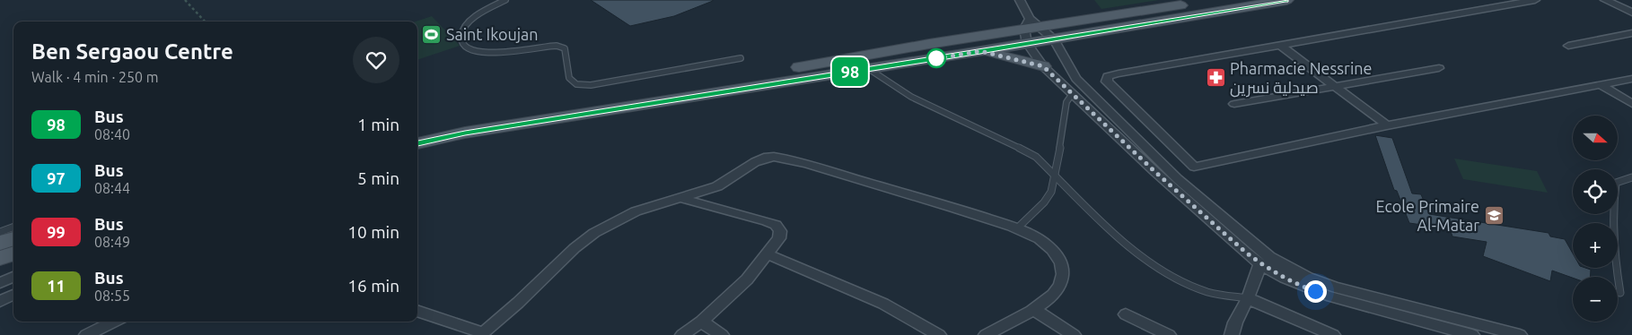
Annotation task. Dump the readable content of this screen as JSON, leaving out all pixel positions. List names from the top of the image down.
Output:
{
  "places": {
    "sports": ["Saint Ikoujan"],
    "pharmacy": ["Pharmacie Nessrine صيدلية نسرين"],
    "school or university": ["Ecole Primaire Al-Matar"]
  },
  "lines": ["bus line 98"],
  "north": "right",
  "page": {
    "on_map": "98",
    "heading": ["Ben Sergaou Centre", "Walk · 4 min · 250 m"],
    "list": [
      {
        "mark": "98",
        "name": "Bus",
        "note": "08:40",
        "value": "1 min"
      },
      {
        "mark": "97",
        "name": "Bus",
        "note": "08:44",
        "value": "5 min"
      },
      {
        "mark": "99",
        "name": "Bus",
        "note": "08:49",
        "value": "10 min"
      },
      {
        "mark": "11",
        "name": "Bus",
        "note": "08:55",
        "value": "16 min"
      }
    ],
    "map_buttons": ["+", "−"]
  }
}
